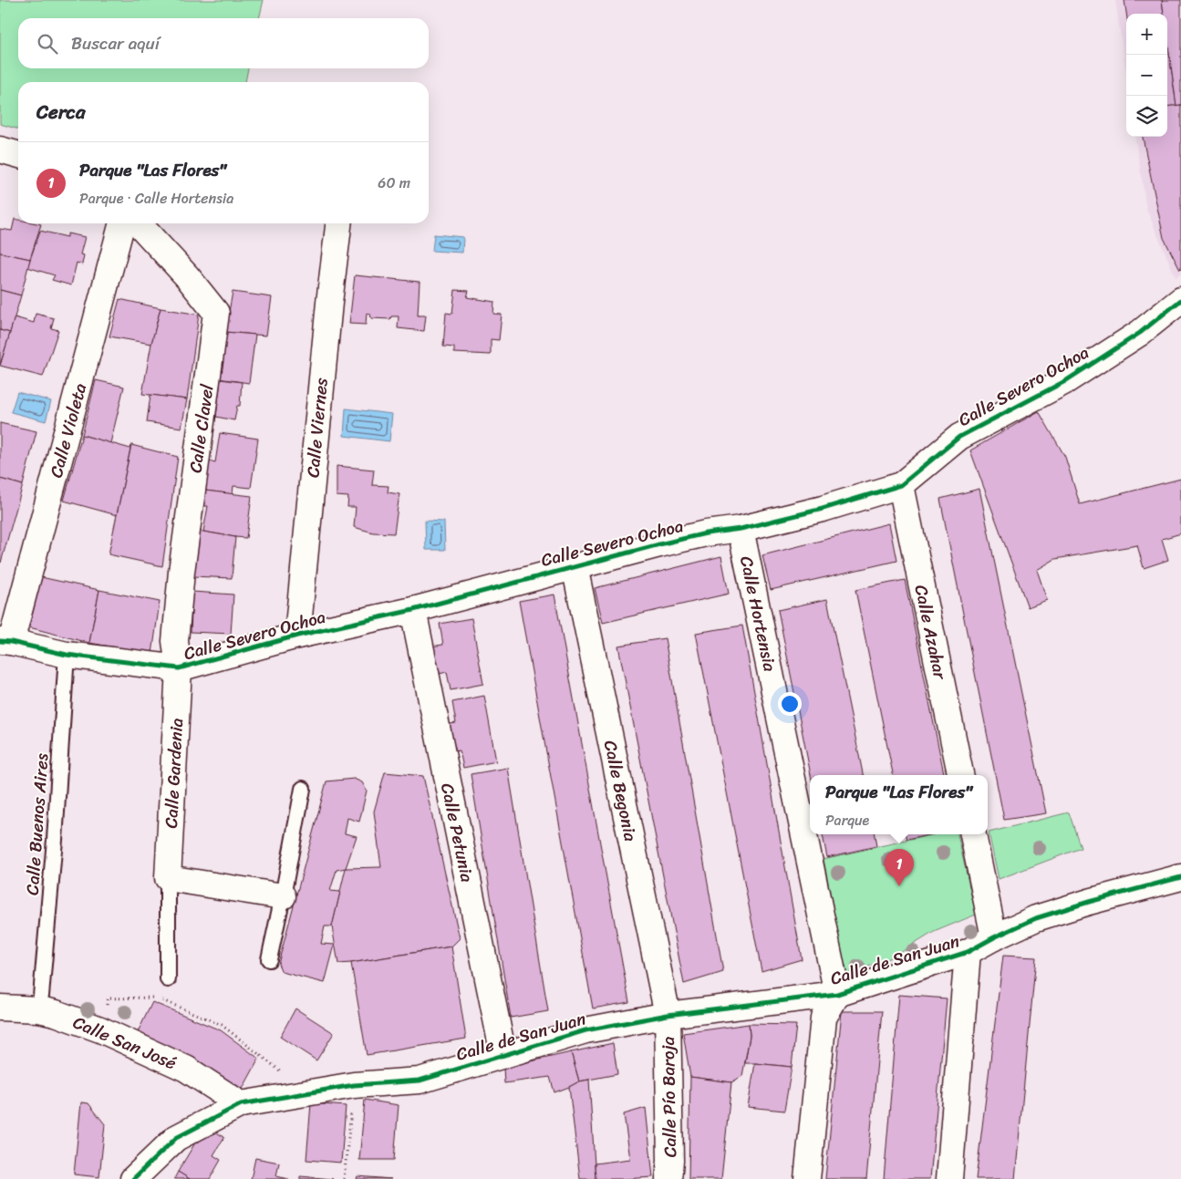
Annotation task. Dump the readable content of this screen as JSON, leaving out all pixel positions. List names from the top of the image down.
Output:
{
  "streets": {
    "street": [
      "Calle Severo Ochoa",
      "Calle Viernes",
      "Calle Clavel",
      "Calle Violeta",
      "Calle Hortensia",
      "Calle Azahar",
      "Calle Gardenia",
      "Calle Begonia",
      "Calle Petunia",
      "Calle de San Juan",
      "Calle San José",
      "Calle Pío Baroja"
    ],
    "lane": ["Calle Buenos Aires"]
  },
  "crossings": [
    ["Calle Severo Ochoa", "Calle Viernes"],
    ["Calle Severo Ochoa", "Calle Clavel"],
    ["Calle Severo Ochoa", "Calle Violeta"],
    ["Calle Severo Ochoa", "Calle Hortensia"],
    ["Calle Severo Ochoa", "Calle Azahar"],
    ["Calle Severo Ochoa", "Calle Gardenia"],
    ["Calle Severo Ochoa", "Calle Begonia"],
    ["Calle Severo Ochoa", "Calle Buenos Aires"],
    ["Calle Severo Ochoa", "Calle Petunia"],
    ["Calle Clavel", "Calle Gardenia"],
    ["Calle Hortensia", "Calle de San Juan"],
    ["Calle Begonia", "Calle de San Juan"],
    ["Calle Begonia", "Calle Pío Baroja"],
    ["Calle Petunia", "Calle de San Juan"],
    ["Calle de San Juan", "Calle San José"],
    ["Calle de San Juan", "Calle Pío Baroja"]
  ],
  "page": {
    "map_buttons": ["+", "−"],
    "search": "Buscar aquí",
    "heading": "Cerca",
    "list": [
      {
        "mark": "1",
        "name": "Parque \"Las Flores\"",
        "note": "Parque · Calle Hortensia",
        "value": "60 m"
      }
    ],
    "popup": ["Parque \"Las Flores\"", "Parque"],
    "pins": "1"
  }
}
